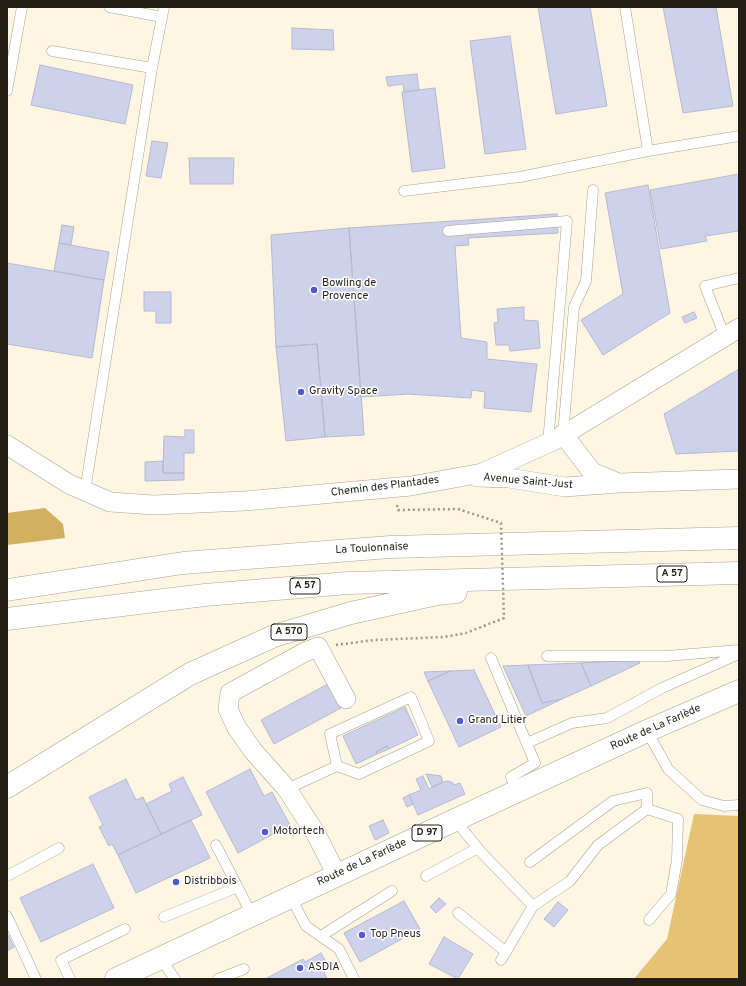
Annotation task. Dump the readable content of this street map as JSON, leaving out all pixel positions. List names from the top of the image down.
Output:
{
  "streets": {
    "main road": [
      "La Toulonnaise",
      "A 57",
      "A 570",
      "Route de La Farlède",
      "D 97"
    ],
    "street": ["Avenue Saint-Just", "Chemin des Plantades"]
  },
  "crossings": [
    ["Avenue Saint-Just", "Chemin des Plantades"],
    ["A 57", "A 570"]
  ],
  "places": [
    "Bowling de Provence",
    "Gravity Space",
    "Grand Litier",
    "Motortech",
    "Distribbois",
    "Top Pneus",
    "ASDIA"
  ]
}
